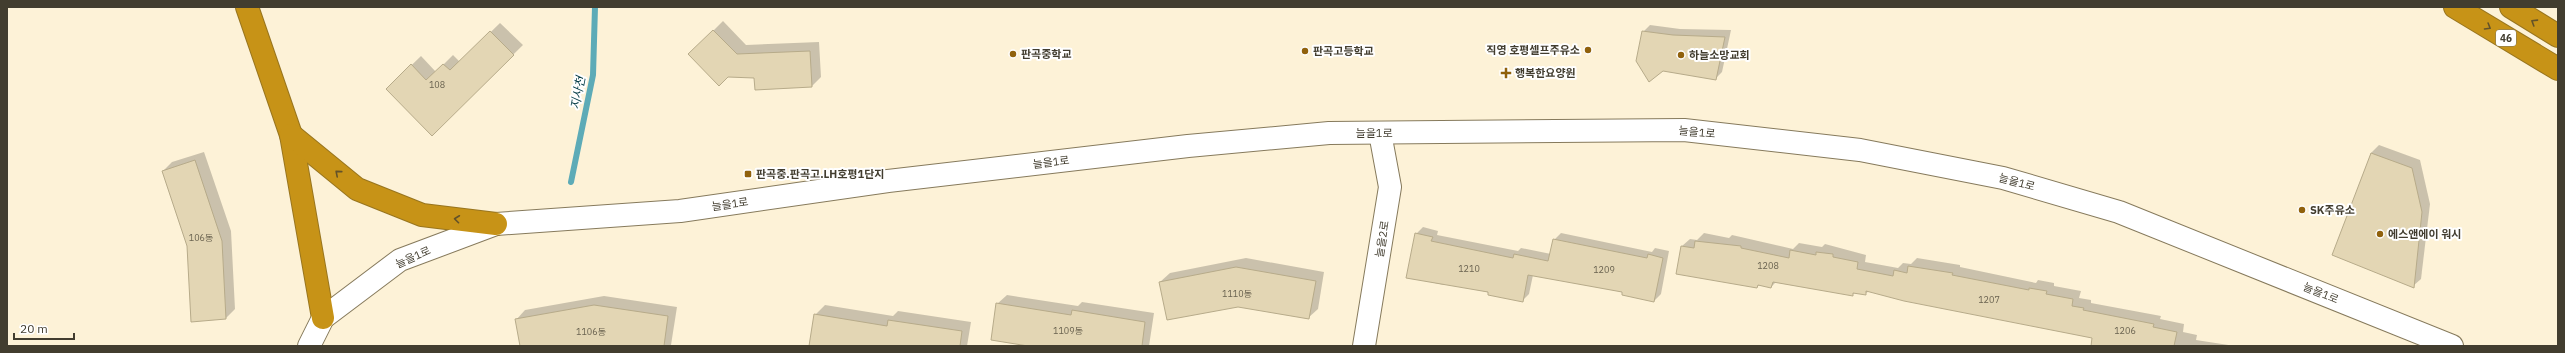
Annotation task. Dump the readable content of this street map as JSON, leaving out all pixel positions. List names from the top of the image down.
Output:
{
  "streets": {
    "highway": ["46"],
    "street": ["늘을1로", "늘을2로"]
  },
  "crossings": [
    ["늘을1로", "늘을2로"]
  ],
  "water": ["지사천"],
  "places": {
    "other": [
      "직영 호평셀프주유소",
      "판곡고등학교",
      "판곡중학교",
      "하늘소망교회",
      "SK주유소",
      "에스앤에이 워시"
    ],
    "health": ["행복한요양원"],
    "transit": ["판곡중.판곡고.LH호평1단지"]
  },
  "house_numbers": [
    "108",
    "106동",
    "1208",
    "1210",
    "1209",
    "1110동",
    "1207",
    "1109동",
    "1206",
    "1106동"
  ],
  "scale_bar": "20 m"
}
